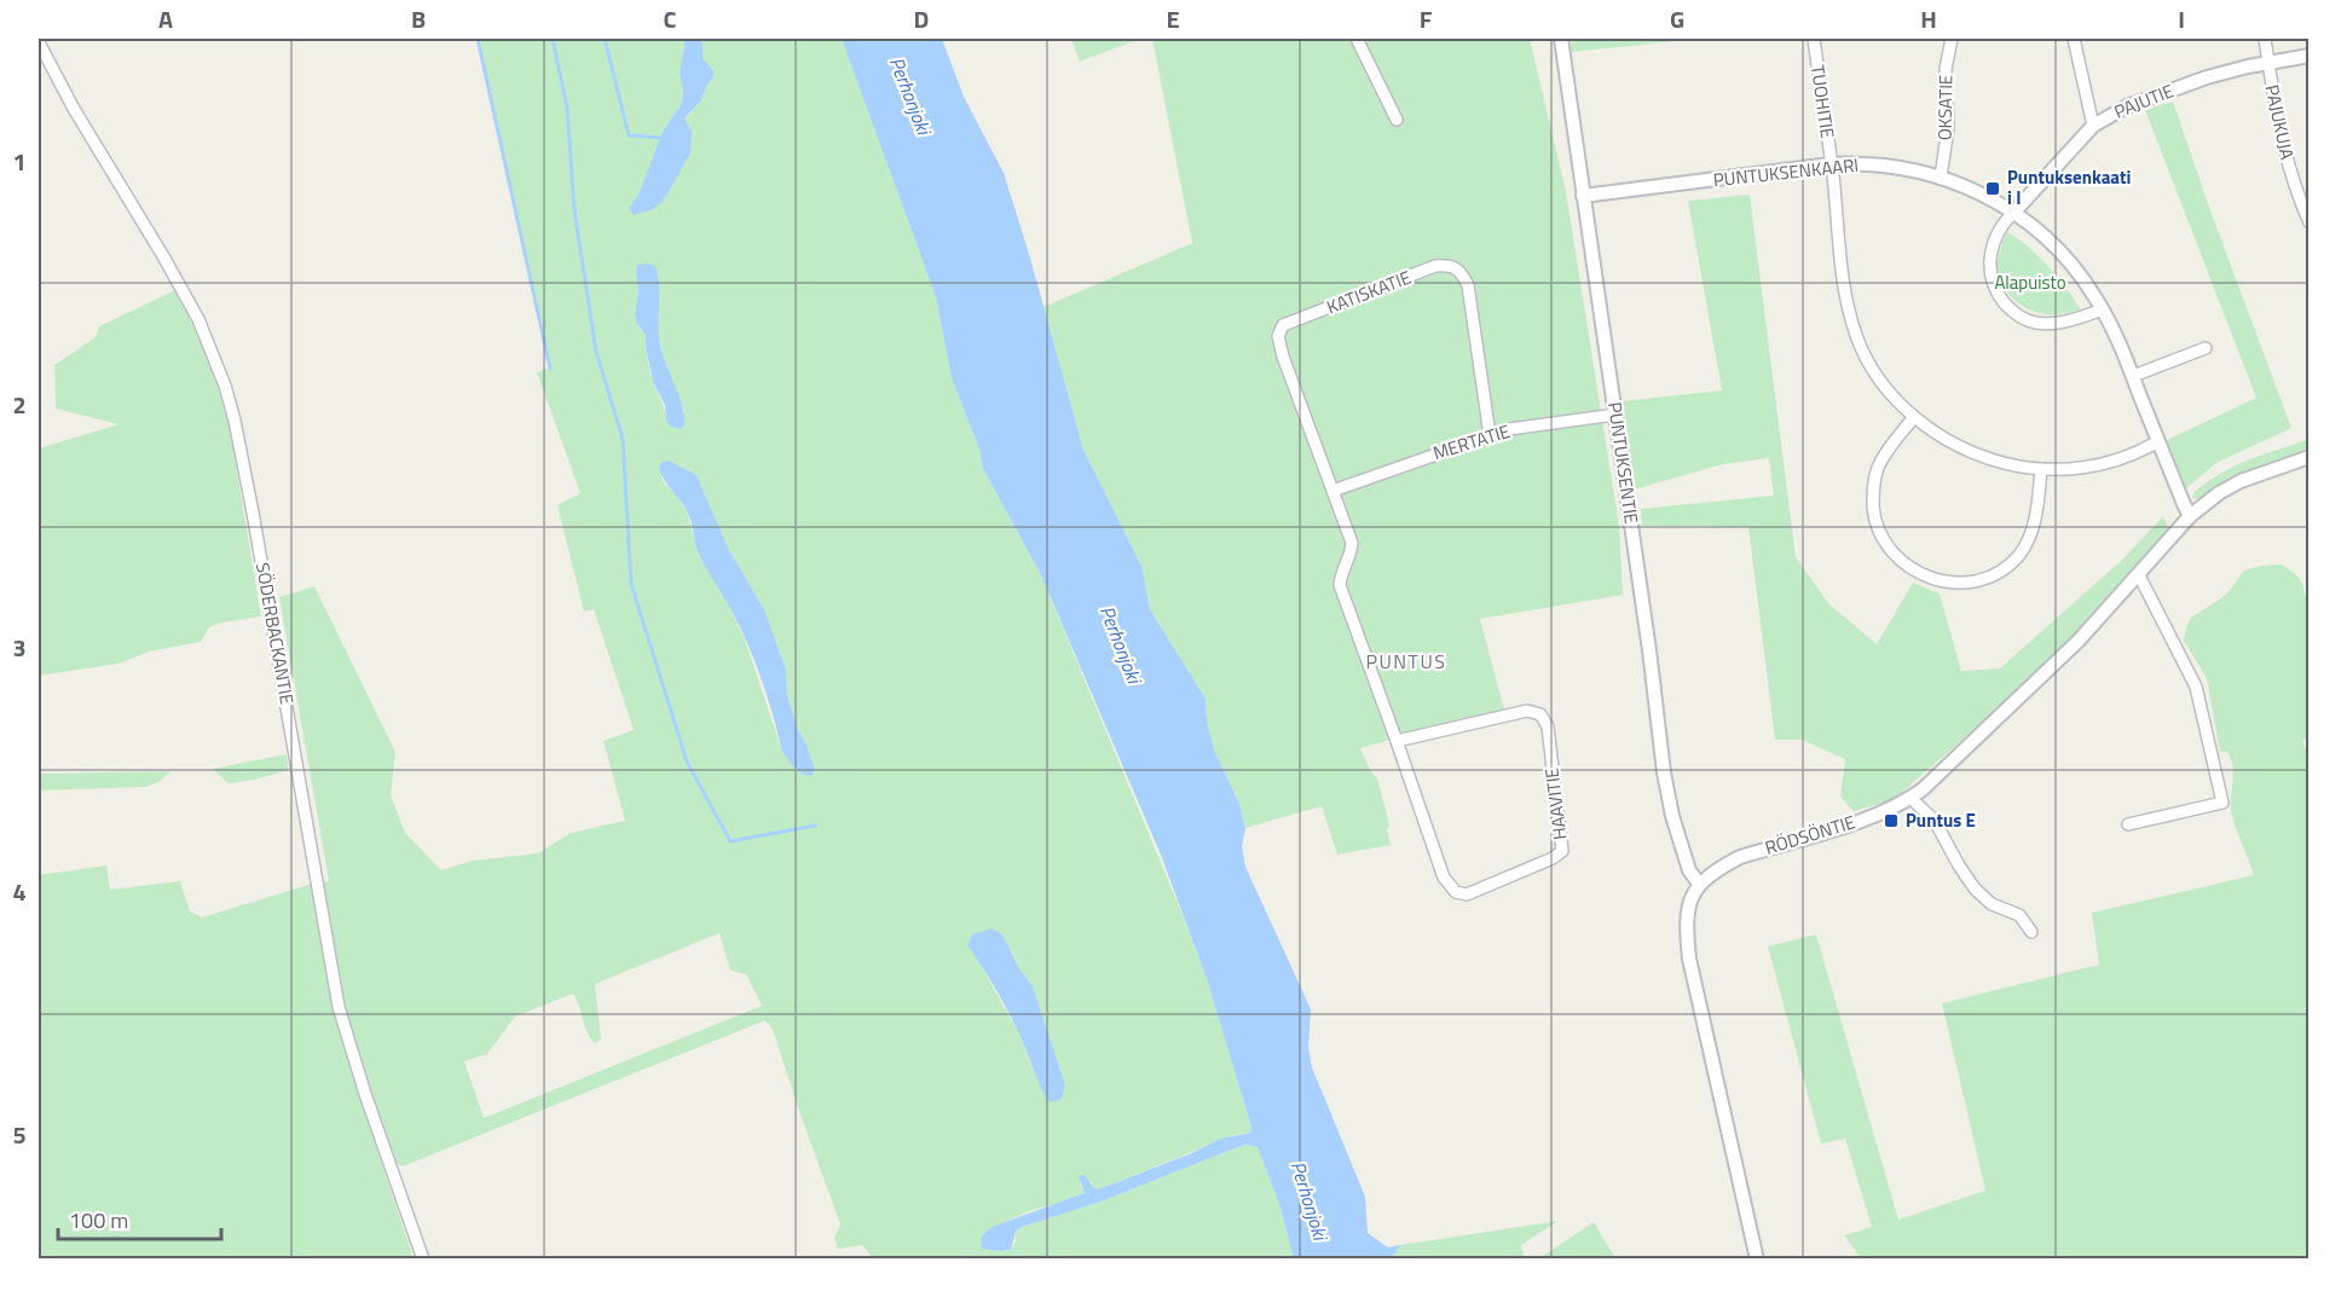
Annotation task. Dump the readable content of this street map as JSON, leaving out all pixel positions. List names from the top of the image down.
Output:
{
  "streets": {
    "street": [
      "TUOHITIE",
      "PAJUTIE",
      "OKSATIE",
      "PAJUKUJA",
      "PUNTUKSENKAARI",
      "KATISKATIE",
      "MERTATIE",
      "PUNTUKSENTIE",
      "SÖDERBACKANTIE",
      "HAAVITIE",
      "RÖDSÖNTIE"
    ]
  },
  "crossings": [
    ["TUOHITIE", "PUNTUKSENKAARI"],
    ["PAJUTIE", "PAJUKUJA"],
    ["PAJUTIE", "PUNTUKSENKAARI"],
    ["OKSATIE", "PUNTUKSENKAARI"],
    ["PUNTUKSENKAARI", "PUNTUKSENTIE"],
    ["PUNTUKSENKAARI", "RÖDSÖNTIE"],
    ["KATISKATIE", "MERTATIE"],
    ["KATISKATIE", "HAAVITIE"],
    ["MERTATIE", "PUNTUKSENTIE"],
    ["MERTATIE", "HAAVITIE"],
    ["PUNTUKSENTIE", "RÖDSÖNTIE"]
  ],
  "districts": ["PUNTUS"],
  "water": ["Perhonjoki"],
  "parks": ["Alapuisto"],
  "places": {
    "transit": ["Puntuksenkaati i I", "Puntus E"]
  },
  "scale_bar": "100 m",
  "grid": {
    "columns": [
      "A",
      "B",
      "C",
      "D",
      "E",
      "F",
      "G",
      "H",
      "I"
    ],
    "rows": [
      "1",
      "2",
      "3",
      "4",
      "5"
    ]
  }
}
